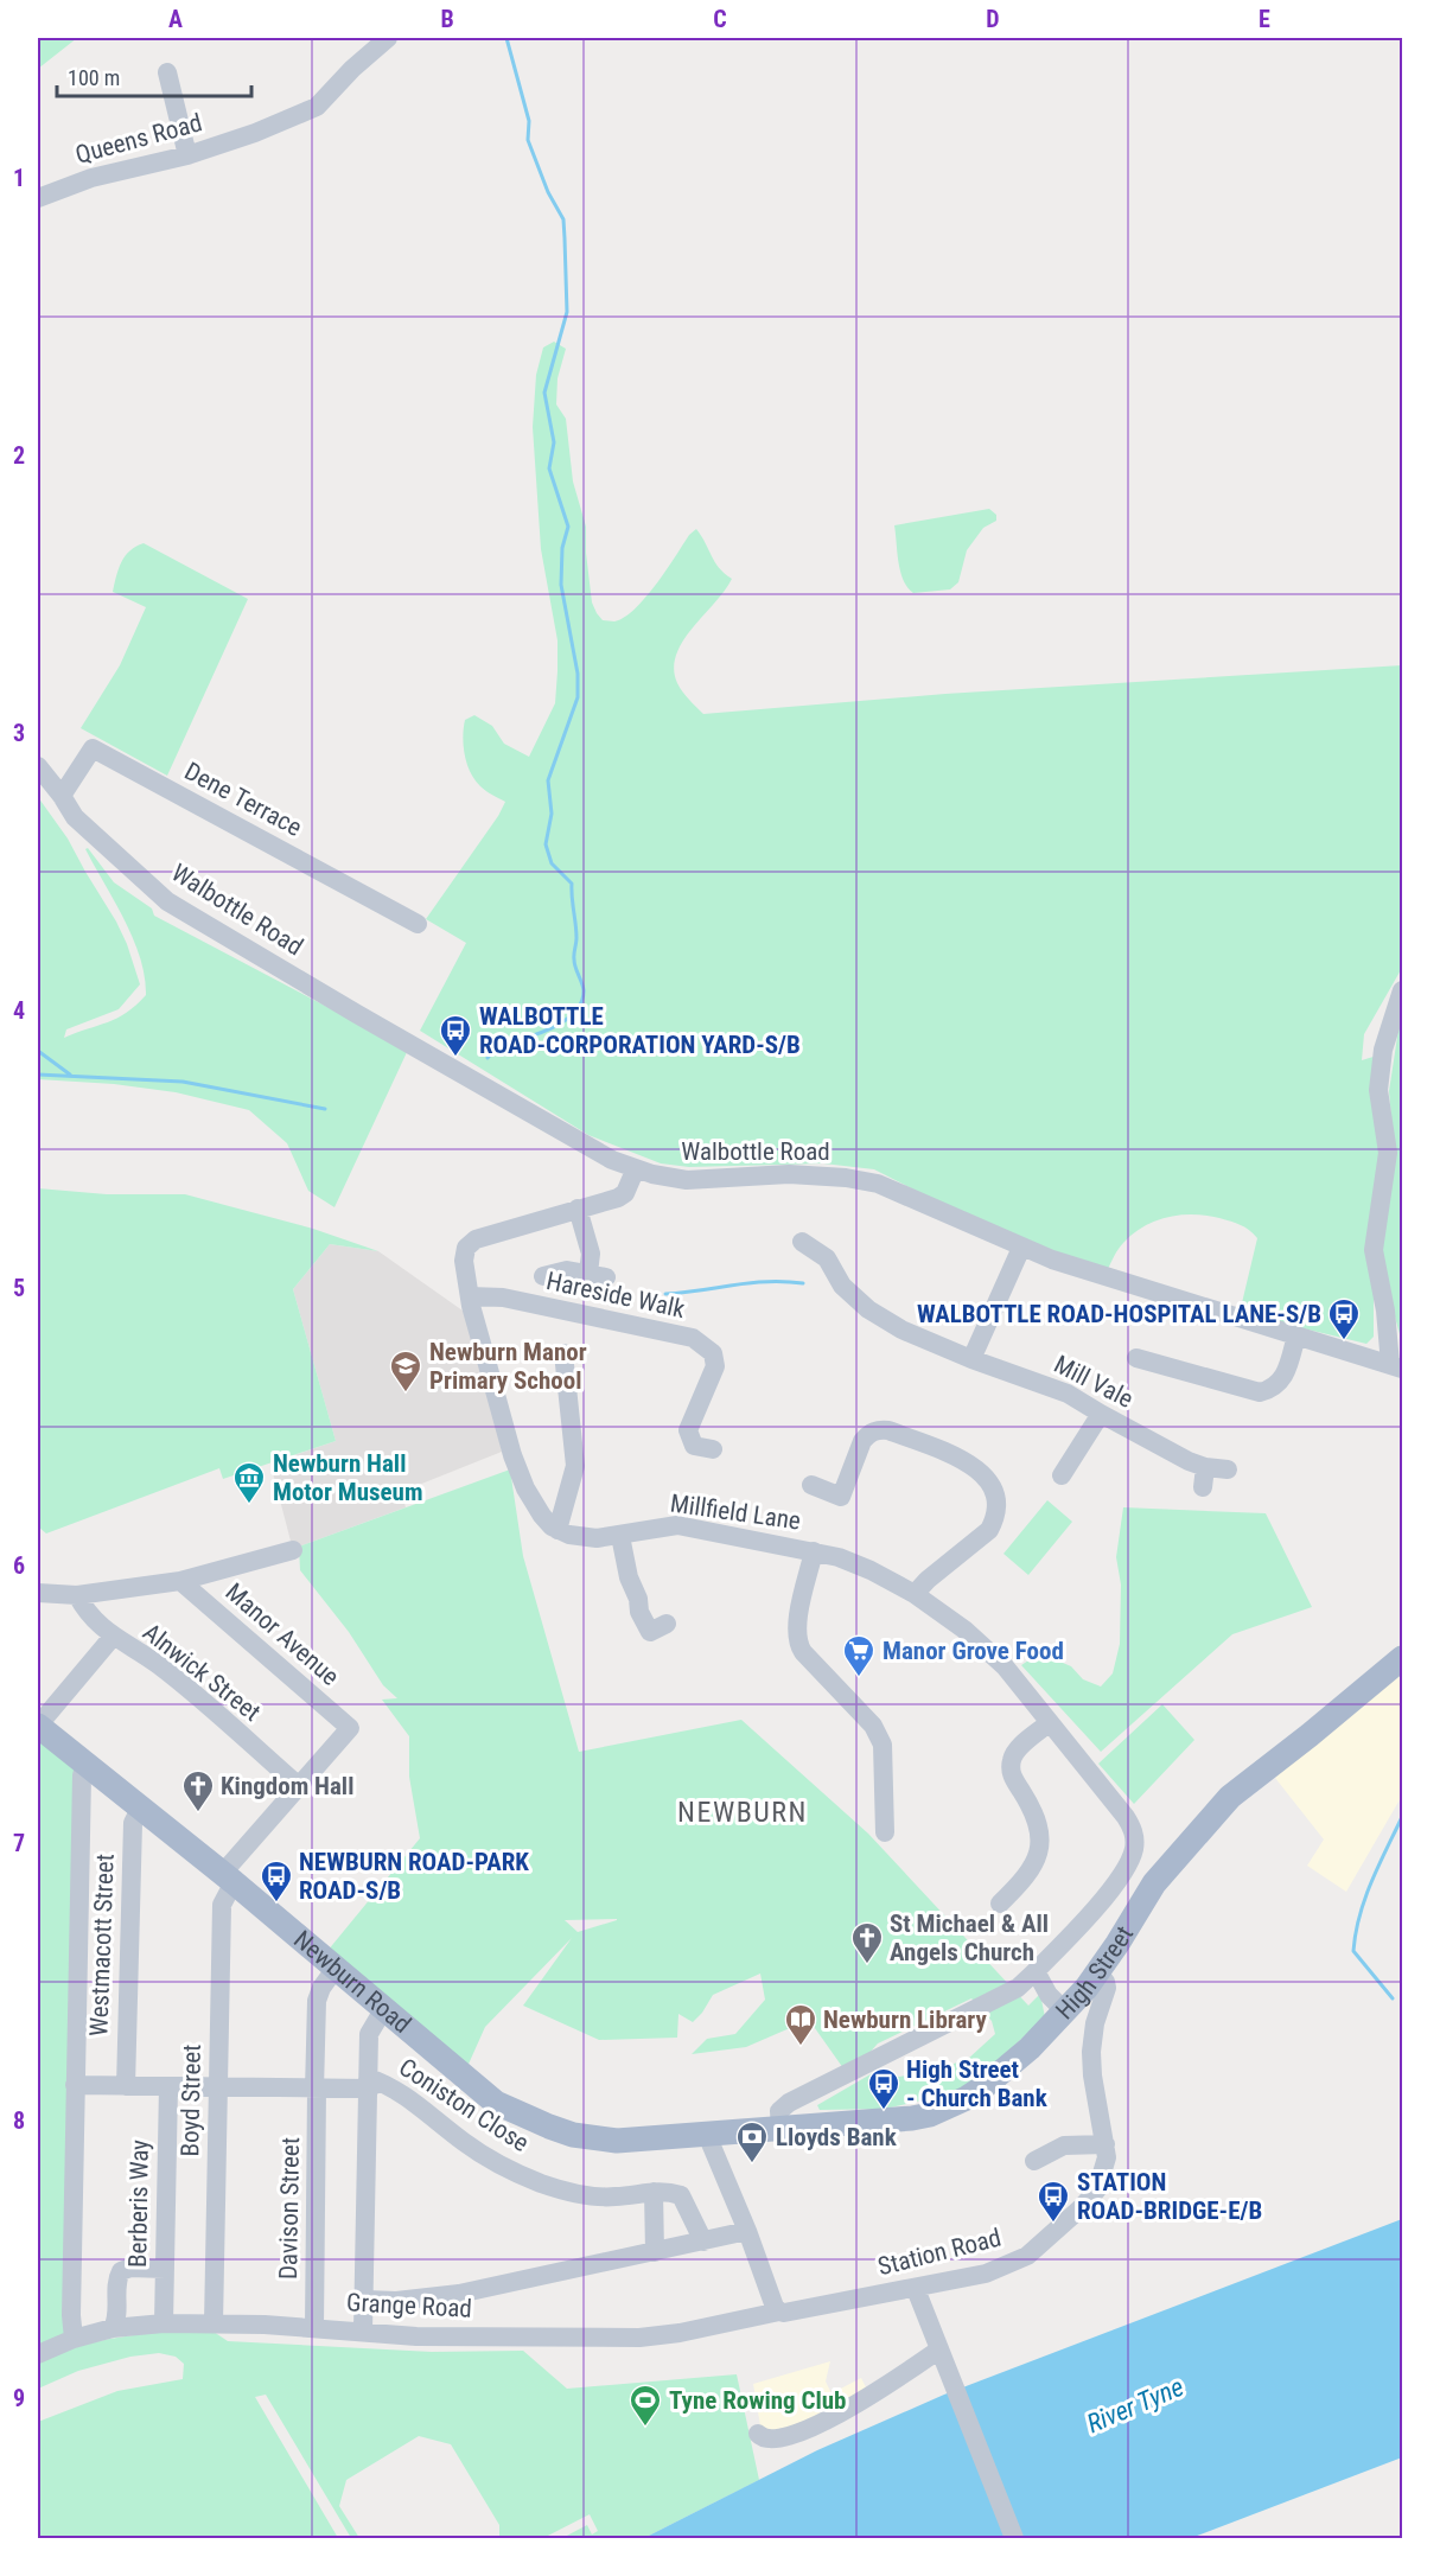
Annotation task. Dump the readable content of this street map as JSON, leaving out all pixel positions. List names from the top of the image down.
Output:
{
  "streets": {
    "main road": ["High Street", "Newburn Road"],
    "street": [
      "Queens Road",
      "Dene Terrace",
      "Walbottle Road",
      "Hareside Walk",
      "Mill Vale",
      "Millfield Lane",
      "Manor Avenue",
      "Alnwick Street",
      "Westmacott Street",
      "Boyd Street",
      "Coniston Close",
      "Berberis Way",
      "Davison Street",
      "Station Road",
      "Grange Road"
    ]
  },
  "crossings": [
    ["Dene Terrace", "Walbottle Road"],
    ["Millfield Lane", "High Street"],
    ["Manor Avenue", "Alnwick Street"],
    ["Westmacott Street", "Newburn Road"],
    ["High Street", "Newburn Road"],
    ["High Street", "Station Road"],
    ["Newburn Road", "Boyd Street"],
    ["Newburn Road", "Davison Street"],
    ["Boyd Street", "Grange Road"],
    ["Berberis Way", "Grange Road"],
    ["Davison Street", "Grange Road"],
    ["Station Road", "Grange Road"]
  ],
  "districts": ["NEWBURN"],
  "water": ["River Tyne"],
  "places": {
    "bus stop": [
      "WALBOTTLE ROAD-CORPORATION YARD-S/B",
      "WALBOTTLE ROAD-HOSPITAL LANE-S/B",
      "NEWBURN ROAD-PARK ROAD-S/B",
      "High Street - Church Bank",
      "STATION ROAD-BRIDGE-E/B"
    ],
    "school or university": ["Newburn Manor Primary School"],
    "museum": ["Newburn Hall Motor Museum"],
    "supermarket": ["Manor Grove Food"],
    "church": ["Kingdom Hall", "St Michael & All Angels Church"],
    "library": ["Newburn Library"],
    "bank": ["Lloyds Bank"],
    "sports": ["Tyne Rowing Club"]
  },
  "scale_bar": "100 m",
  "grid": {
    "columns": [
      "A",
      "B",
      "C",
      "D",
      "E"
    ],
    "rows": [
      "1",
      "2",
      "3",
      "4",
      "5",
      "6",
      "7",
      "8",
      "9"
    ]
  }
}
